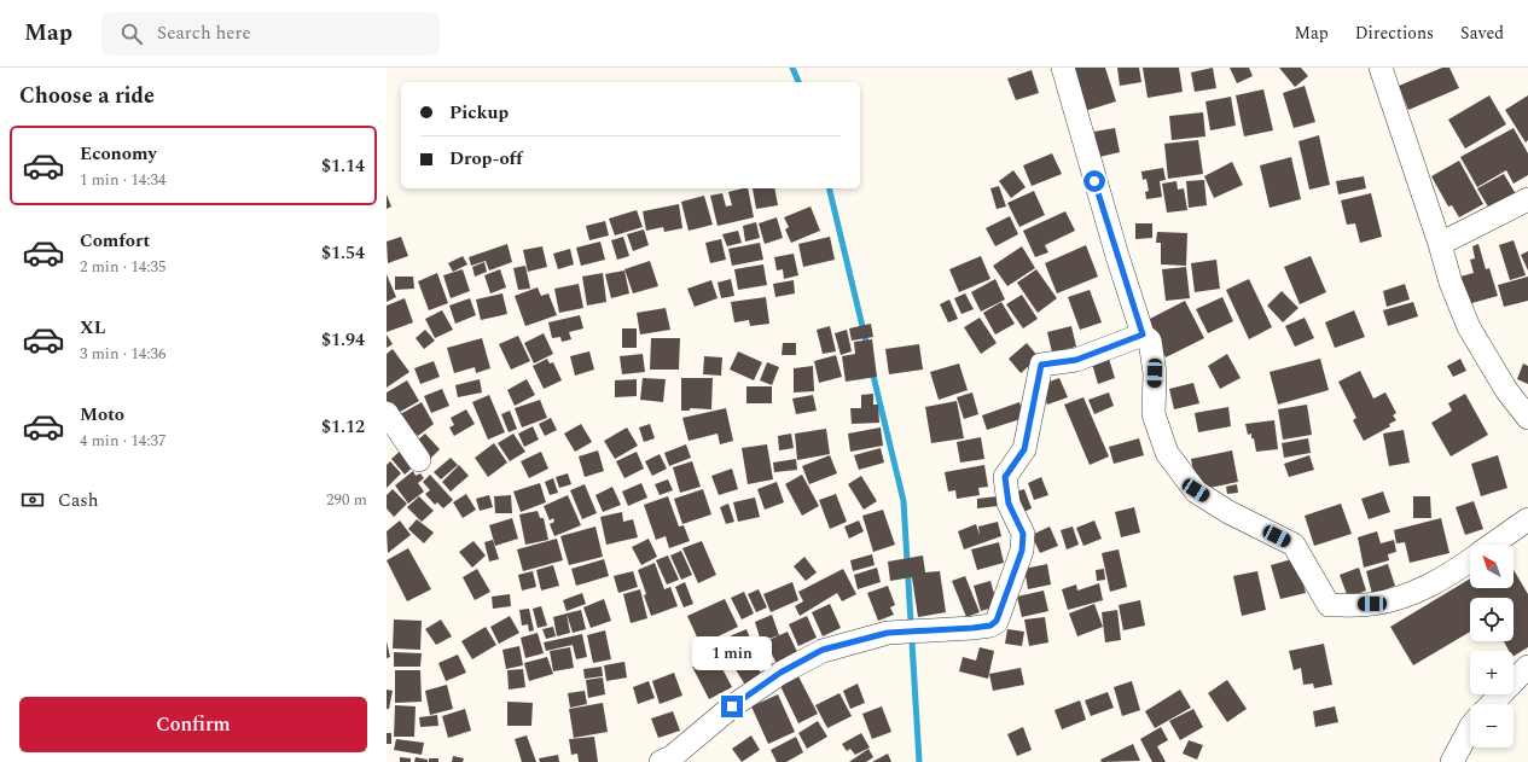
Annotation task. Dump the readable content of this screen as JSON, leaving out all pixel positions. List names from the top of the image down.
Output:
{
  "north": "top left",
  "page": {
    "header": "Map",
    "search": "Search here",
    "nav": ["Map", "Directions", "Saved"],
    "heading": "Choose a ride",
    "banner": ["Pickup", "Drop-off"],
    "list": [
      {
        "name": "Economy",
        "note": "1 min · 14:34",
        "value": "$1.14"
      },
      {
        "name": "Comfort",
        "note": "2 min · 14:35",
        "value": "$1.54"
      },
      {
        "name": "XL",
        "note": "3 min · 14:36",
        "value": "$1.94"
      },
      {
        "name": "Moto",
        "note": "4 min · 14:37",
        "value": "$1.12"
      }
    ],
    "pay": ["Cash", "290 m"],
    "map_buttons": ["+", "−"],
    "bubble": "1 min",
    "buttons": "Confirm"
  }
}
